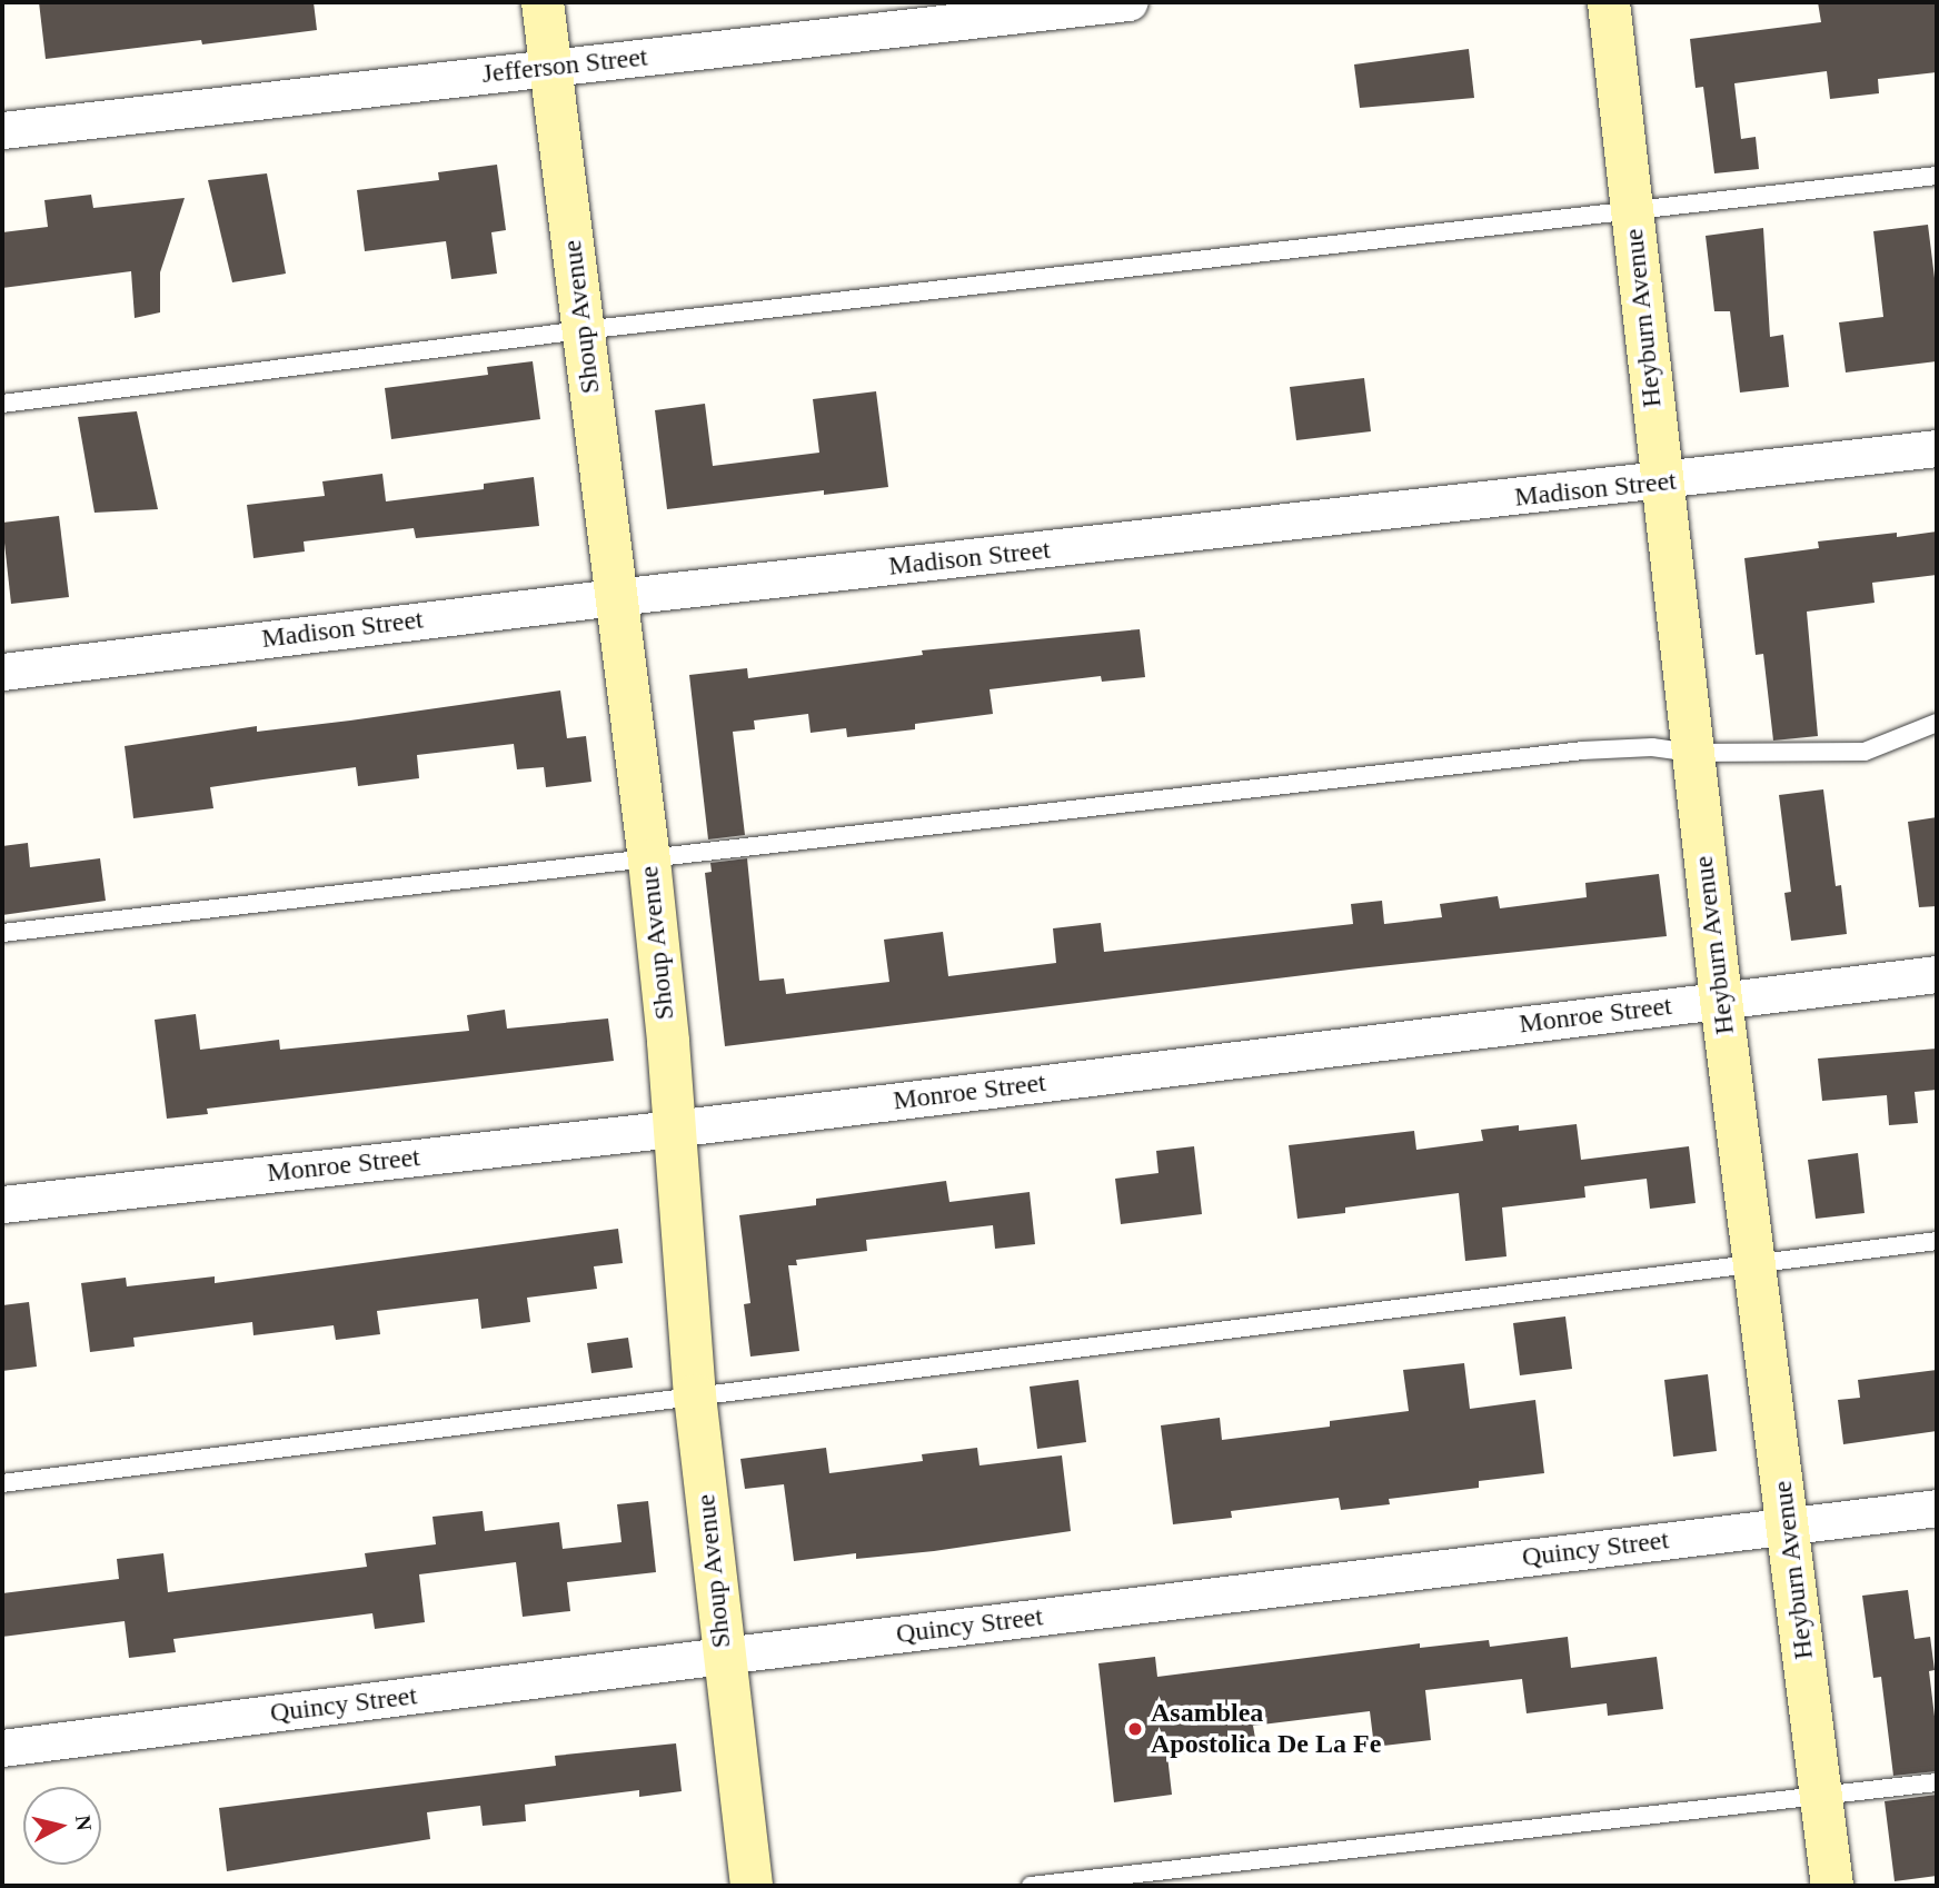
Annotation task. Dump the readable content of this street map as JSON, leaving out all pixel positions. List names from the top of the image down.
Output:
{
  "streets": {
    "street": [
      "Jefferson Street",
      "Shoup Avenue",
      "Heyburn Avenue",
      "Madison Street",
      "Monroe Street",
      "Quincy Street"
    ]
  },
  "crossings": [
    ["Jefferson Street", "Shoup Avenue"],
    ["Shoup Avenue", "Madison Street"],
    ["Shoup Avenue", "Monroe Street"],
    ["Shoup Avenue", "Quincy Street"],
    ["Heyburn Avenue", "Madison Street"],
    ["Heyburn Avenue", "Monroe Street"],
    ["Heyburn Avenue", "Quincy Street"]
  ],
  "places": ["Asamblea Apostolica De La Fe"],
  "north": "right"
}
